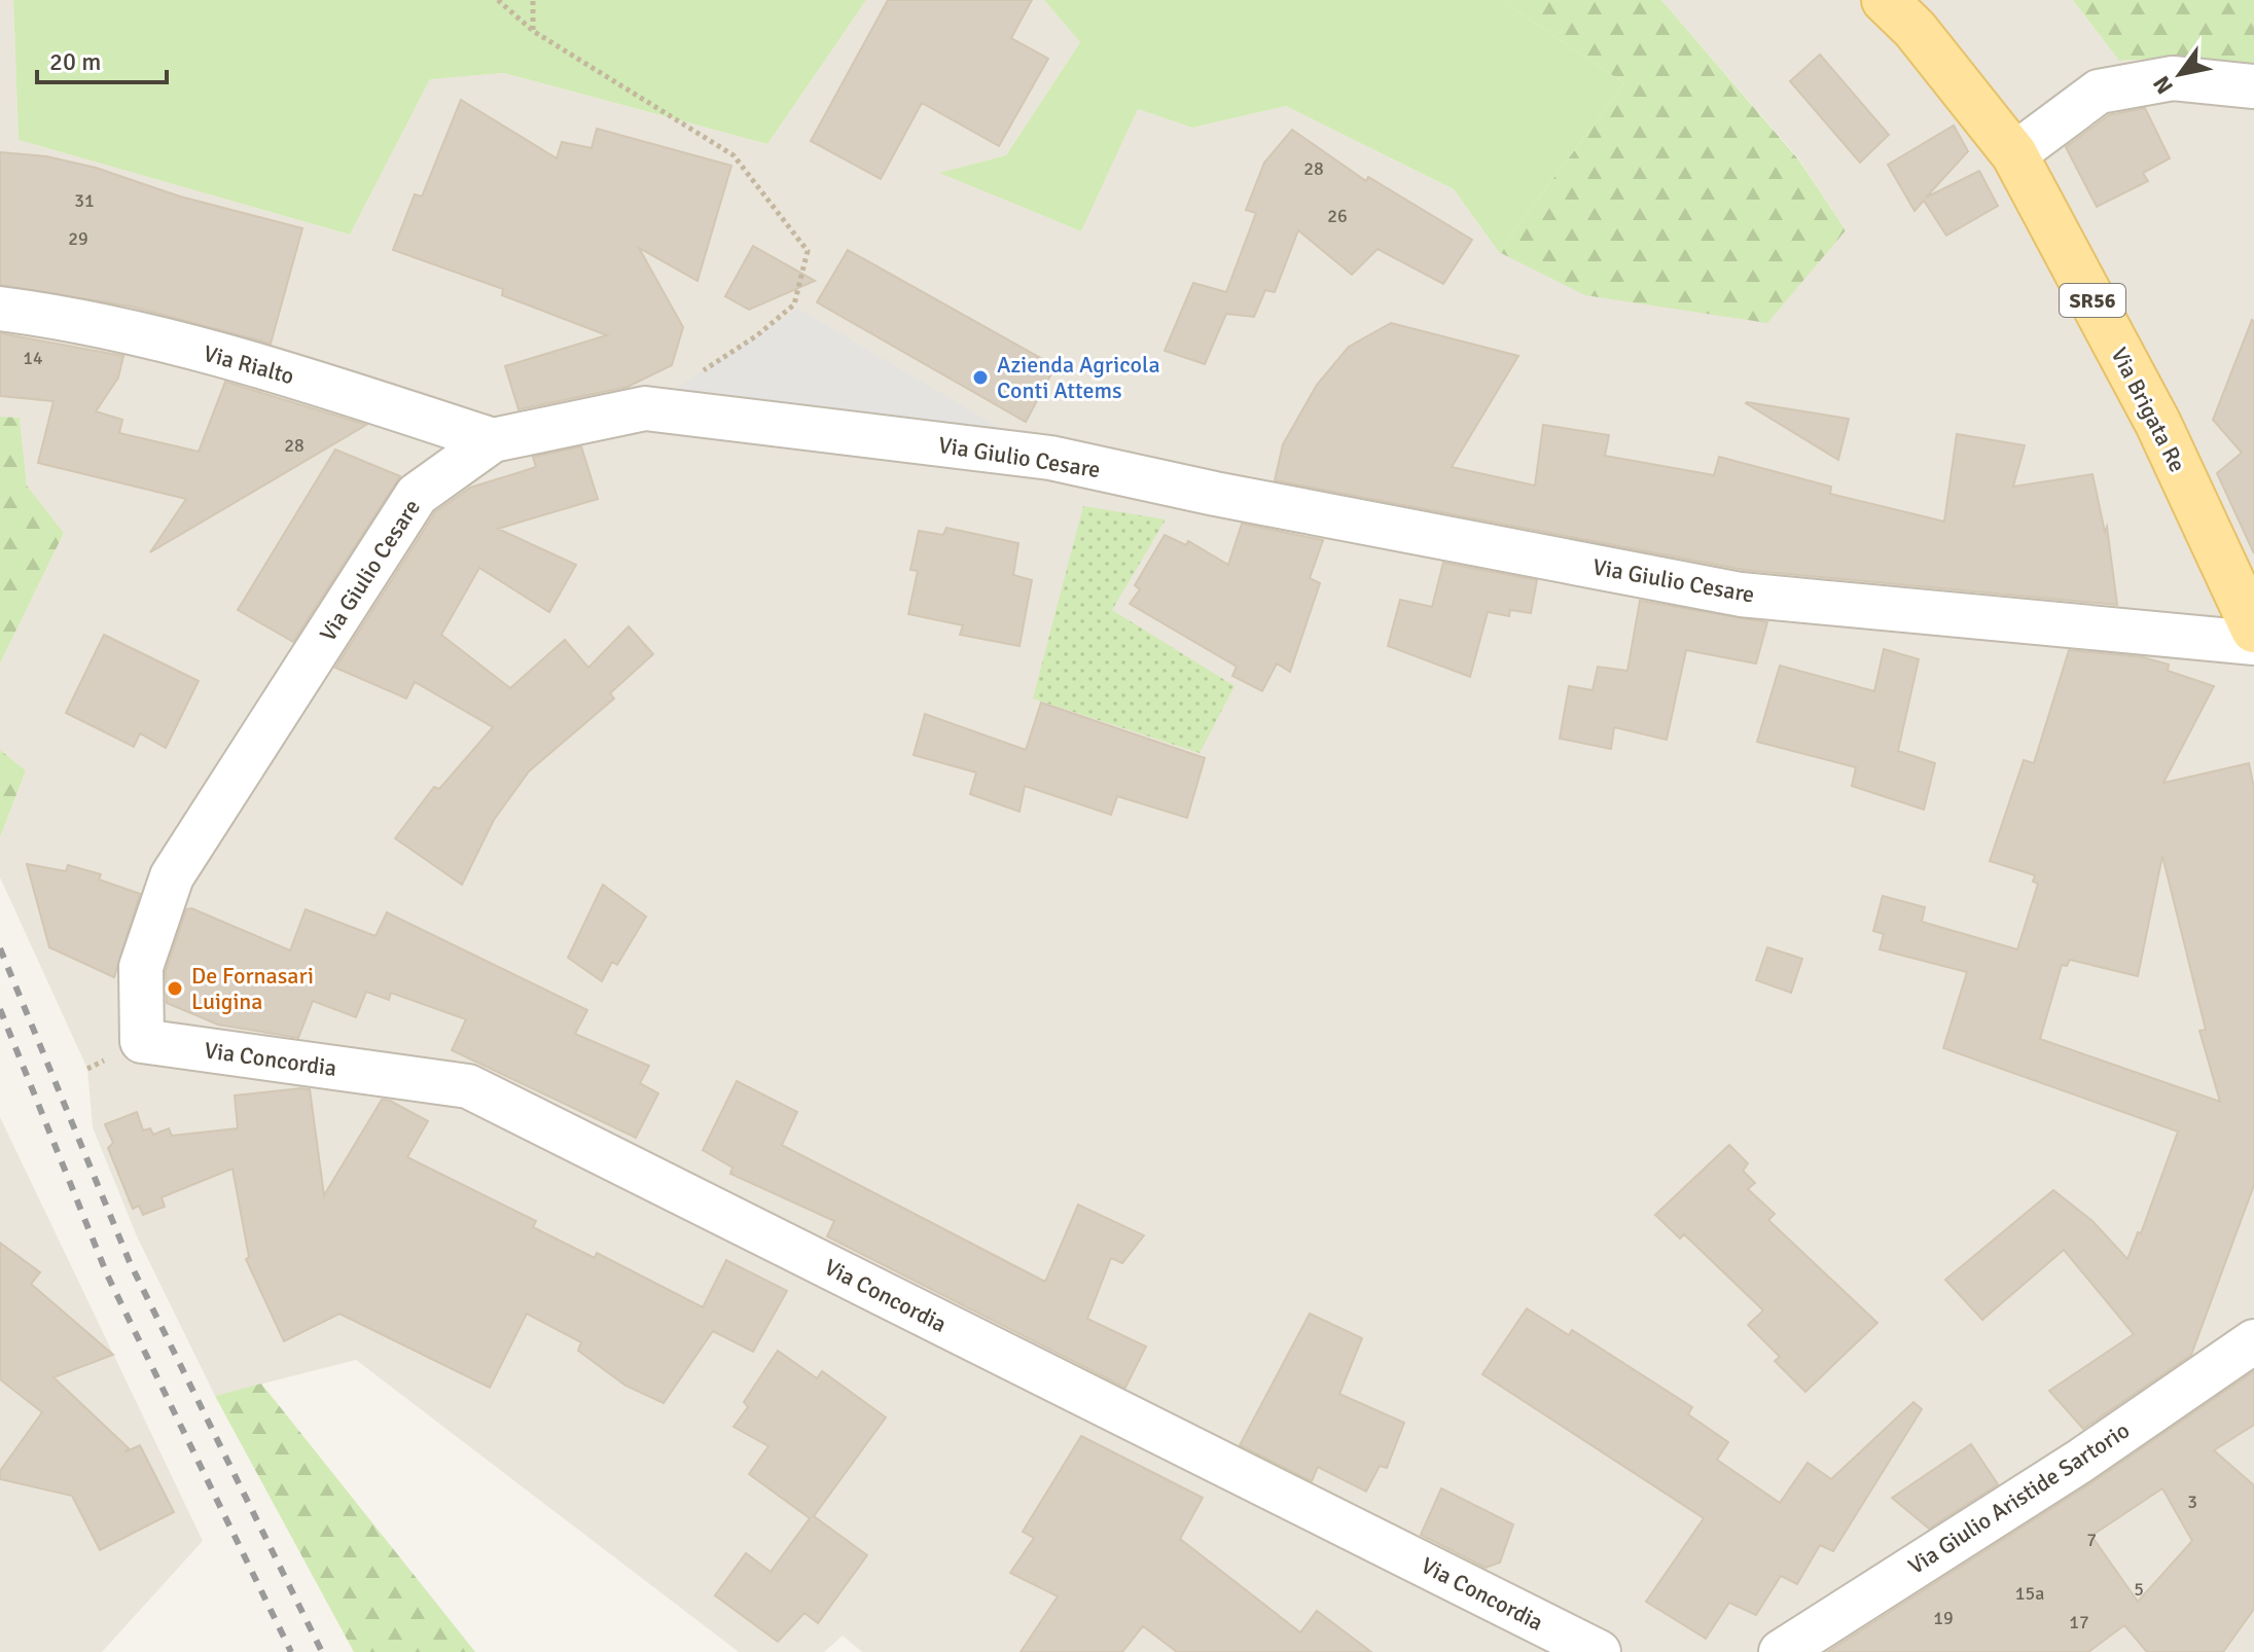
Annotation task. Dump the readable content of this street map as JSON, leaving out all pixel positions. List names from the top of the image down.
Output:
{
  "streets": {
    "main road": ["SR56", "Via Brigata Re"],
    "street": [
      "Via Rialto",
      "Via Giulio Cesare",
      "Via Concordia",
      "Via Giulio Aristide Sartorio"
    ]
  },
  "crossings": [
    ["Via Rialto", "Via Giulio Cesare"],
    ["Via Giulio Cesare", "Via Concordia"]
  ],
  "places": ["Azienda Agricola Conti Attems", "De Fornasari Luigina"],
  "house_numbers": [
    "28",
    "31",
    "26",
    "29",
    "14",
    "28",
    "3",
    "7",
    "5",
    "15a",
    "19",
    "17"
  ],
  "scale_bar": "20 m",
  "north": "bottom left"
}
